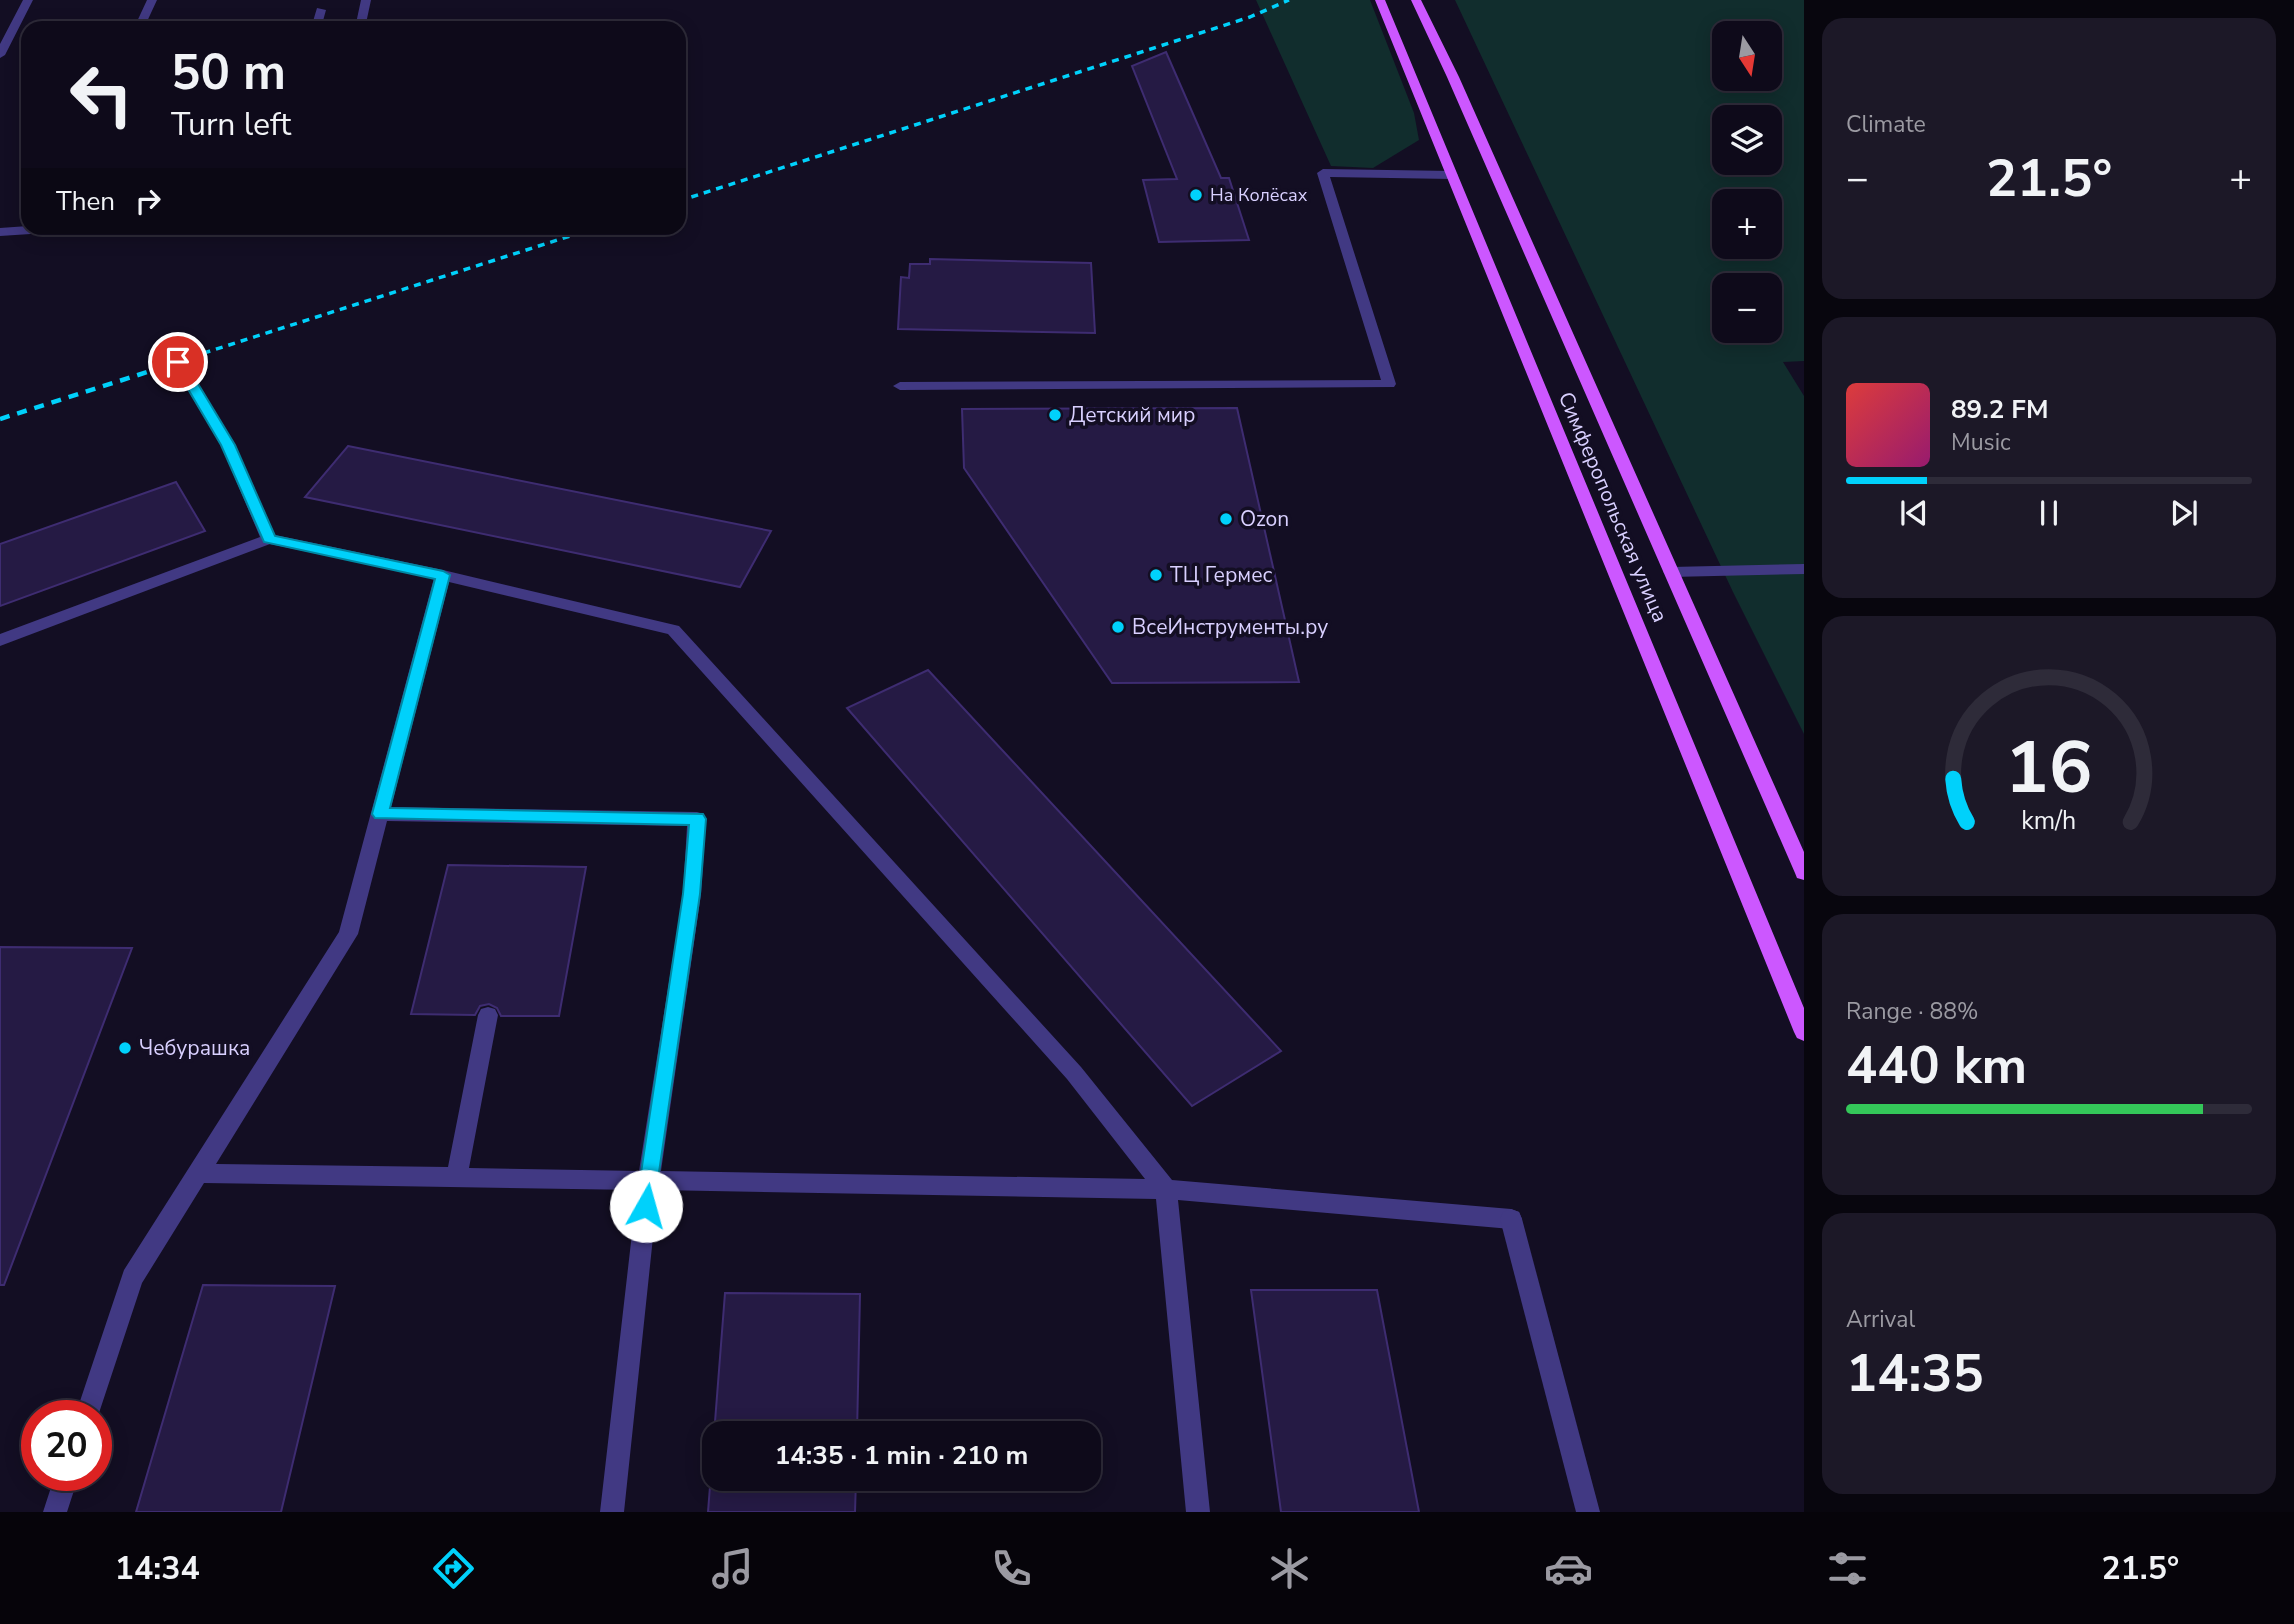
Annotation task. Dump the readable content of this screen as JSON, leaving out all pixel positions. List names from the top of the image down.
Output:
{
  "streets": {
    "main road": ["Симферопольская улица"]
  },
  "places": [
    "На Колёсах",
    "Детский мир",
    "Ozon",
    "ТЦ Гермес",
    "ВсеИнструменты.ру",
    "Чебурашка"
  ],
  "north": "bottom",
  "page": {
    "tile": [
      "Climate",
      ["Range · 88%", "440 km"],
      ["Arrival", "14:35"]
    ],
    "map_buttons": ["+", "−"],
    "turn": ["50 m", "Turn left"],
    "heat": ["−", "21.5°", "+"],
    "then": "Then",
    "song": ["89.2 FM", "Music"],
    "limit": "20",
    "trip": "14:35 · 1 min · 210 m",
    "tabs": ["14:34", "21.5°"],
    "gauge": ["16", "km/h"]
  }
}
